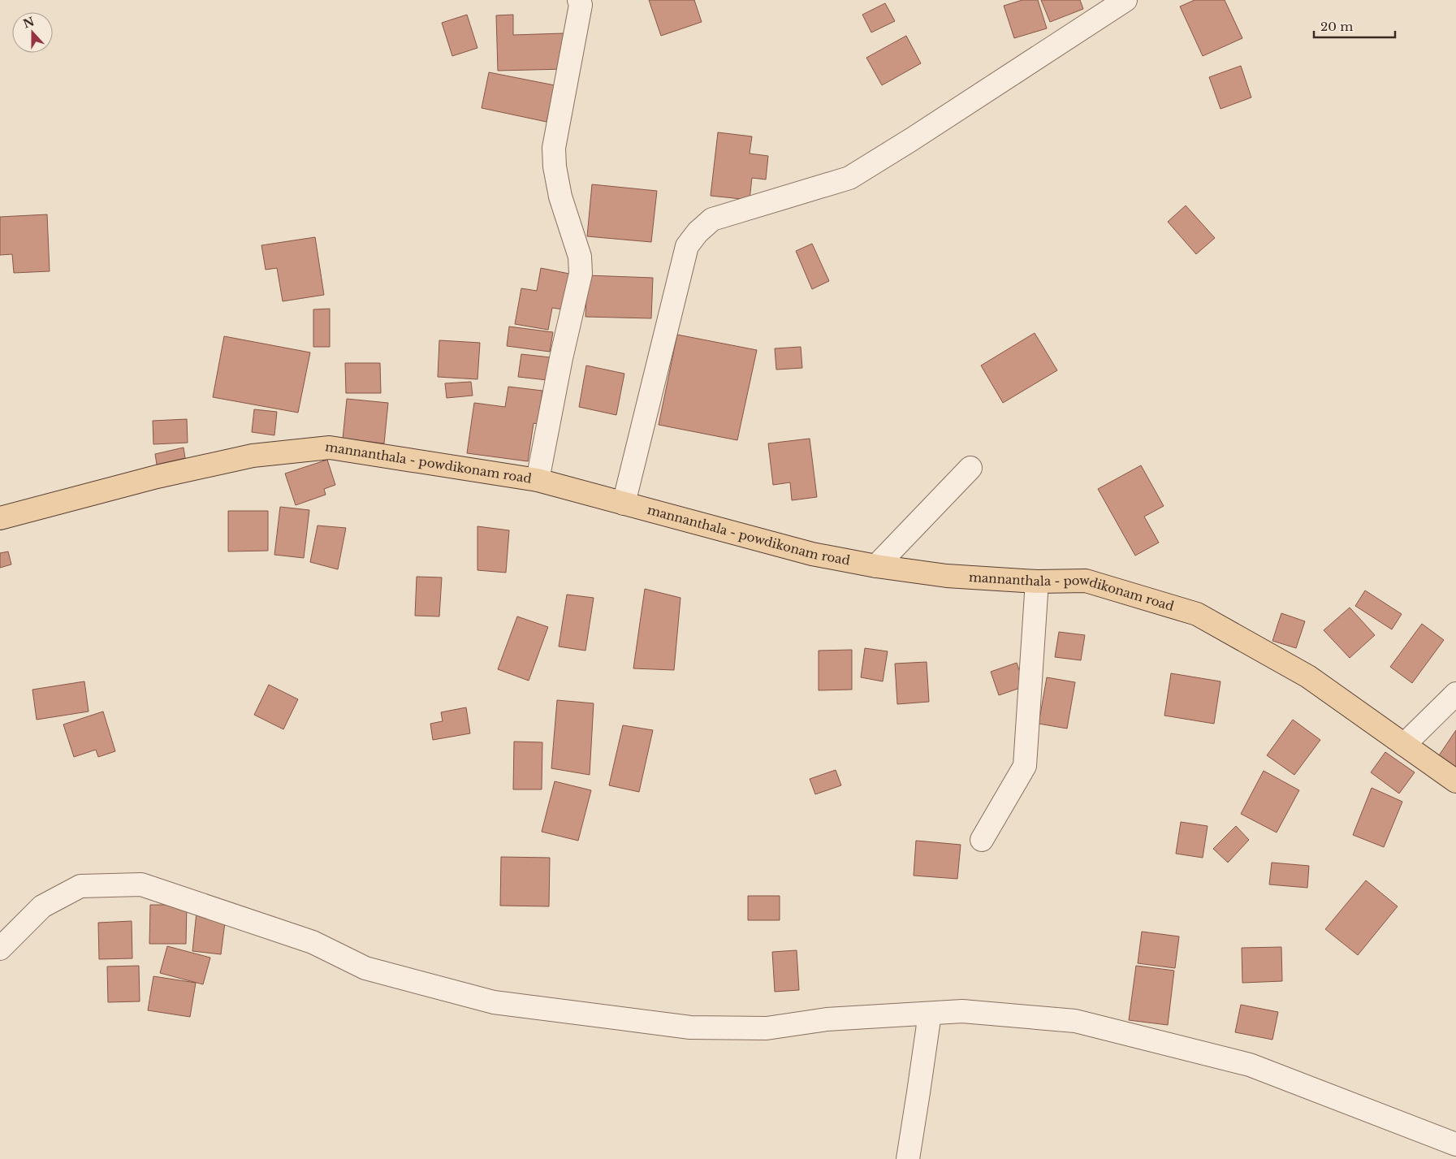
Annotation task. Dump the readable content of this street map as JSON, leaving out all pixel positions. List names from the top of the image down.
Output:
{
  "streets": {
    "main road": ["mannanthala - powdikonam road"]
  },
  "scale_bar": "20 m",
  "north": "top"
}
